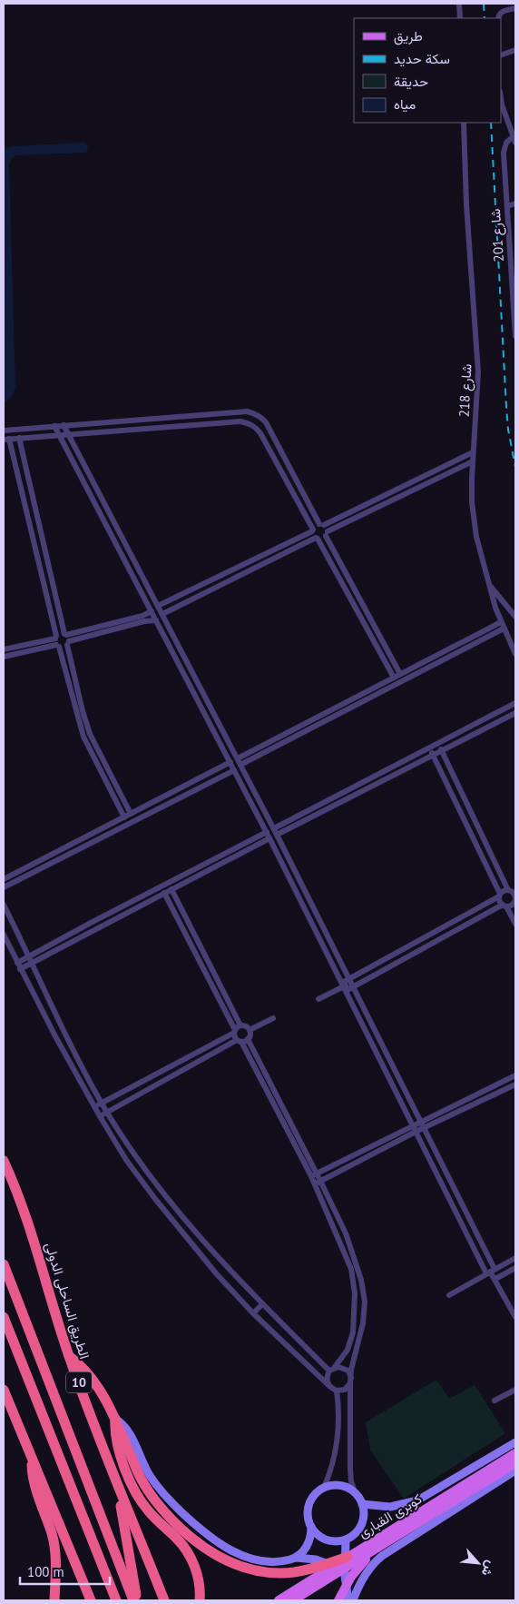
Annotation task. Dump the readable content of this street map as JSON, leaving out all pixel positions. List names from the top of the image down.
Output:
{
  "streets": {
    "highway": ["الطريق الساحلى الدولى", "10"],
    "main road": ["كوبرى القبارى"],
    "street": ["شارع 201", "شارع 218"]
  },
  "legend": [
    "طريق",
    "سكة حديد",
    "حديقة",
    "مياه"
  ],
  "scale_bar": "100 m",
  "north": "bottom right"
}
